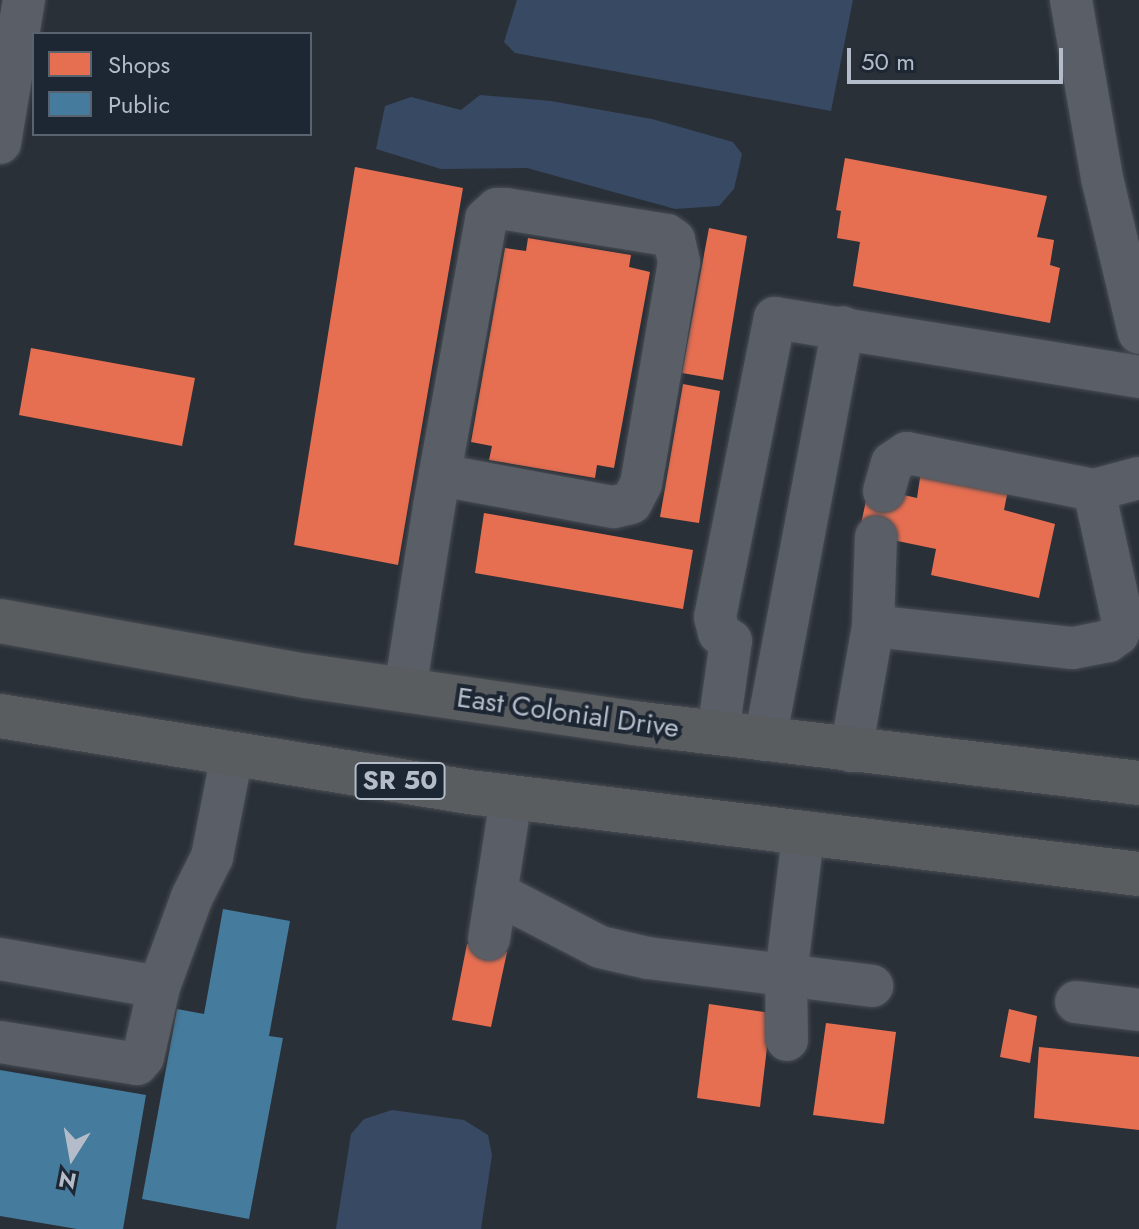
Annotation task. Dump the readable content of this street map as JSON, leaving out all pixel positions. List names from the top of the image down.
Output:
{
  "streets": {
    "highway": ["East Colonial Drive", "SR 50"]
  },
  "legend": ["Shops", "Public"],
  "scale_bar": "50 m",
  "north": "bottom"
}
